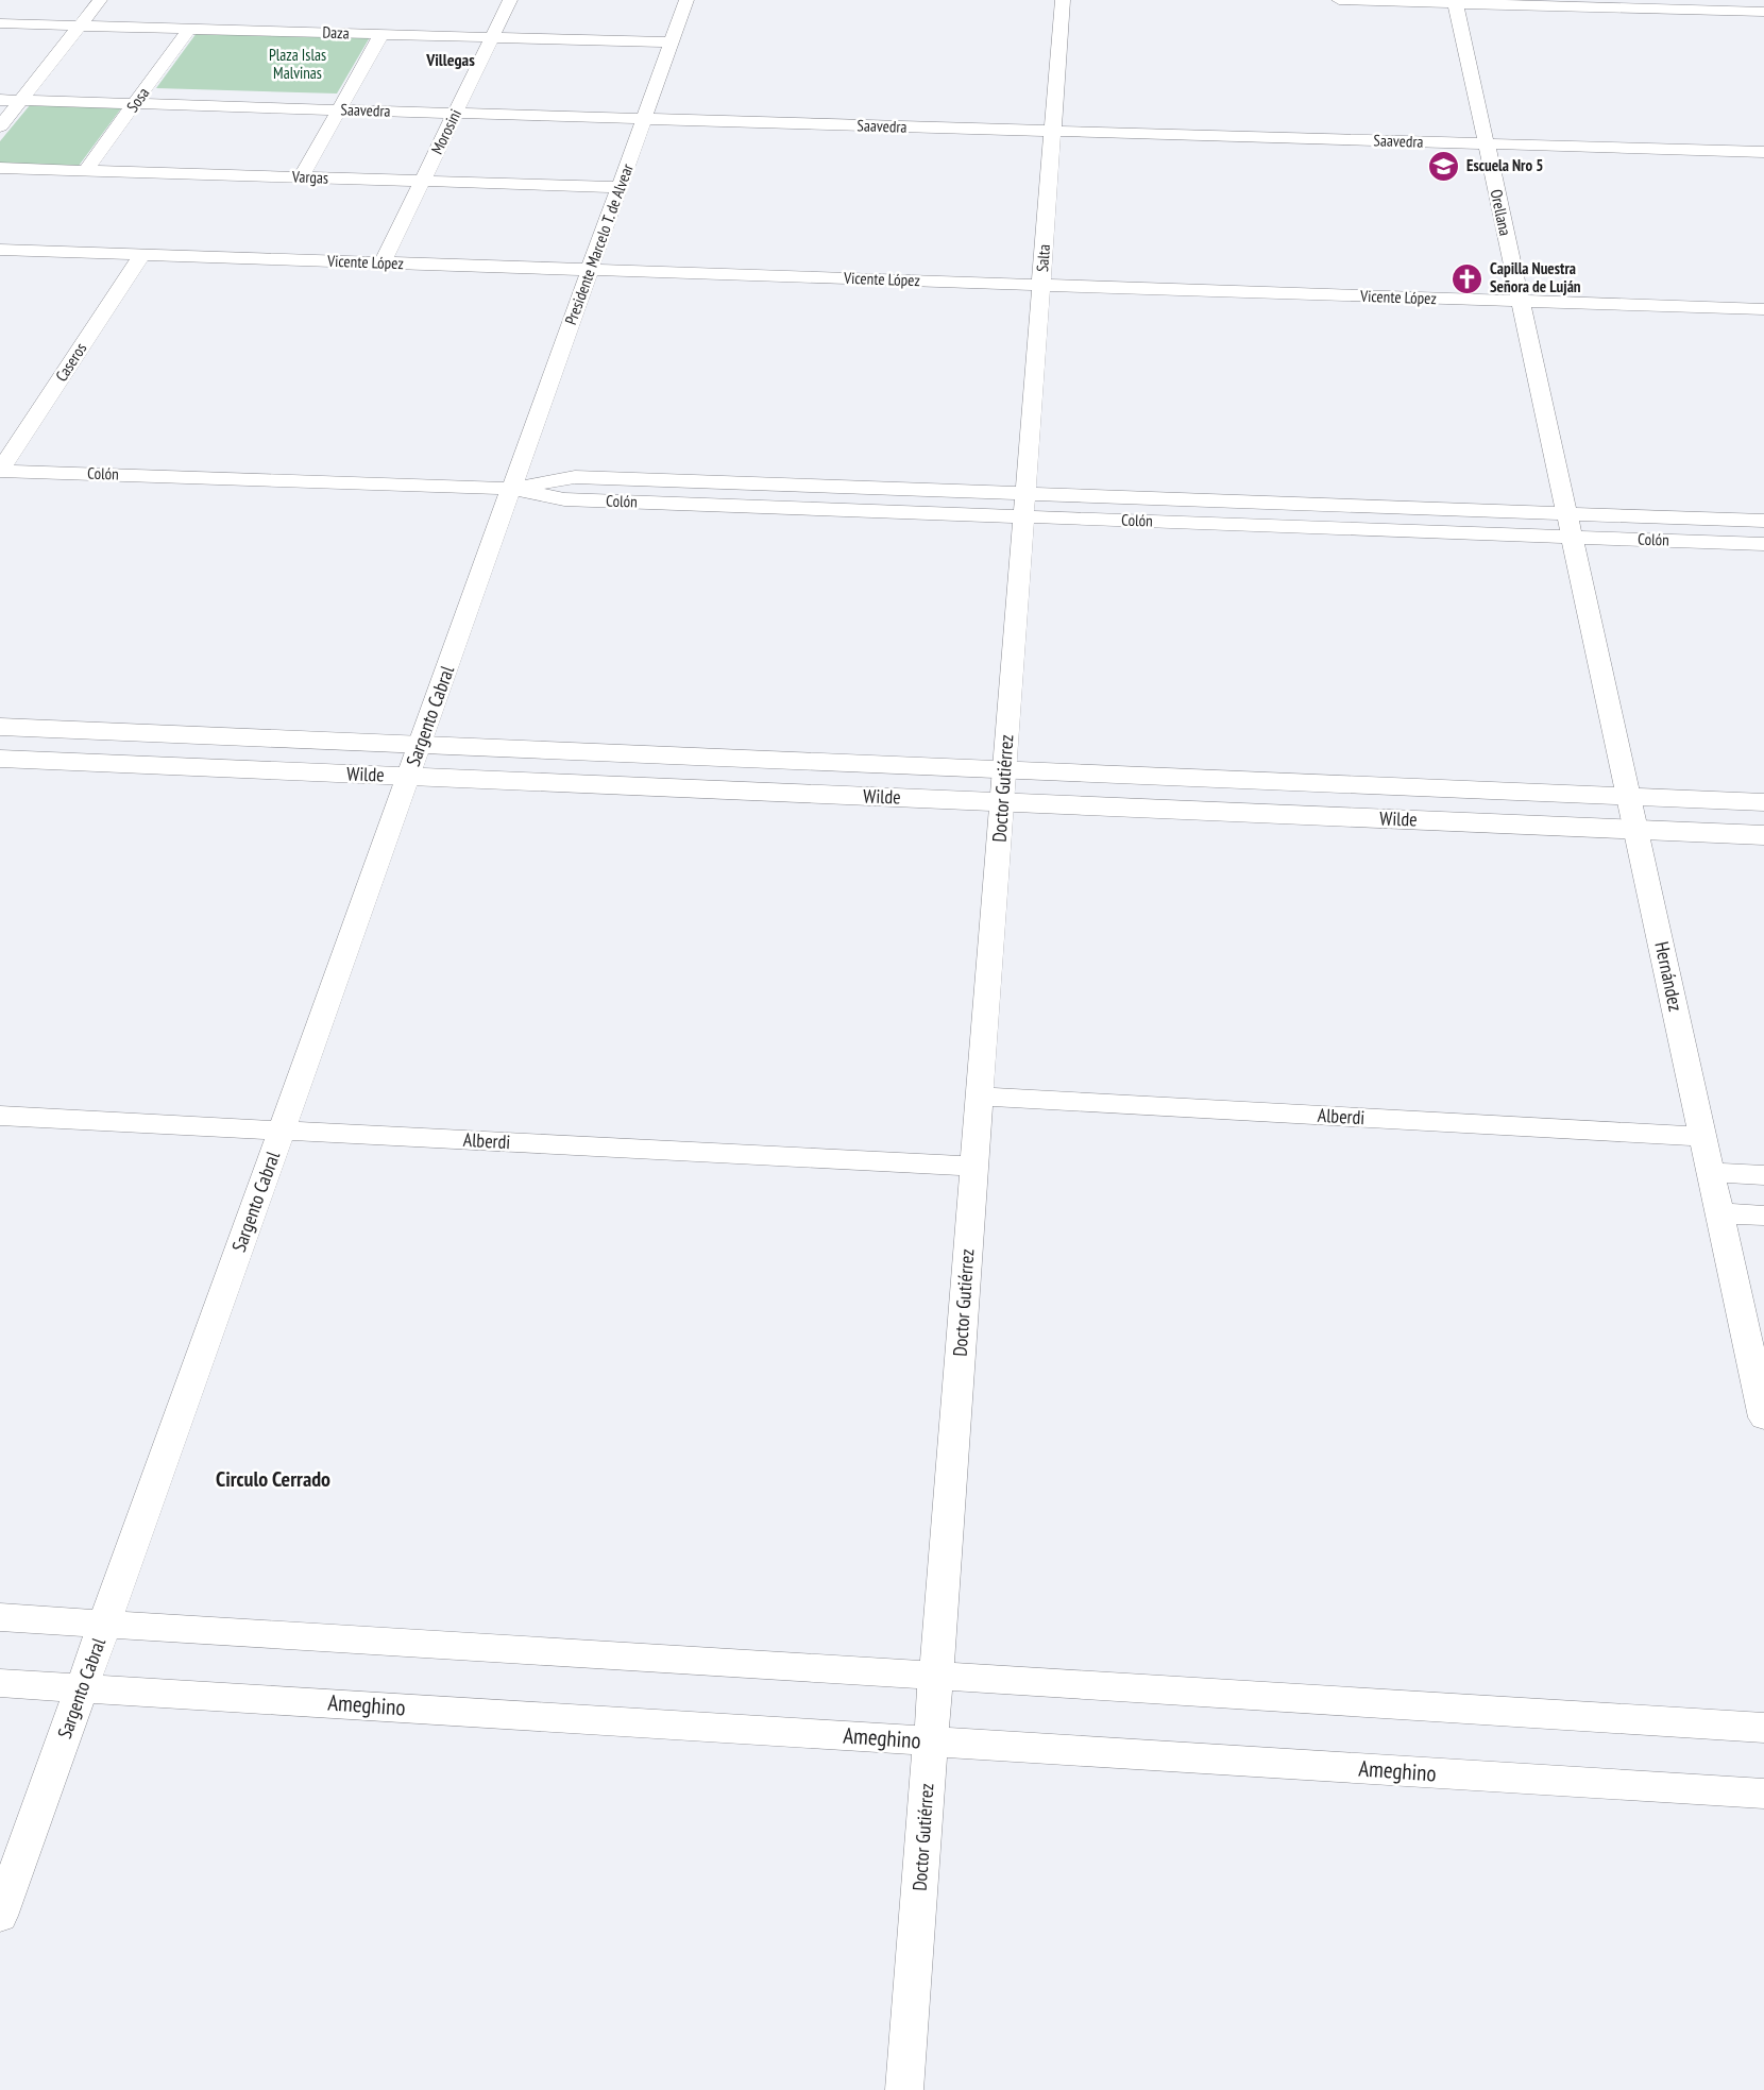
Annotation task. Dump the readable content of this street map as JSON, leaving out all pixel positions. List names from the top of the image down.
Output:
{
  "streets": {
    "street": [
      "Daza",
      "Sosa",
      "Saavedra",
      "Morosini",
      "Vargas",
      "Orellana",
      "Presidente Marcelo T. de Alvear",
      "Salta",
      "Vicente López",
      "Caseros",
      "Colón",
      "Sargento Cabral",
      "Wilde",
      "Doctor Gutiérrez",
      "Hernández",
      "Alberdi",
      "Ameghino"
    ]
  },
  "crossings": [
    ["Daza", "Sosa"],
    ["Daza", "Morosini"],
    ["Daza", "Presidente Marcelo T. de Alvear"],
    ["Sosa", "Saavedra"],
    ["Sosa", "Vargas"],
    ["Saavedra", "Morosini"],
    ["Saavedra", "Orellana"],
    ["Saavedra", "Presidente Marcelo T. de Alvear"],
    ["Saavedra", "Salta"],
    ["Morosini", "Vargas"],
    ["Morosini", "Vicente López"],
    ["Vargas", "Presidente Marcelo T. de Alvear"],
    ["Orellana", "Vicente López"],
    ["Orellana", "Colón"],
    ["Orellana", "Hernández"],
    ["Presidente Marcelo T. de Alvear", "Vicente López"],
    ["Presidente Marcelo T. de Alvear", "Colón"],
    ["Presidente Marcelo T. de Alvear", "Sargento Cabral"],
    ["Salta", "Vicente López"],
    ["Salta", "Colón"],
    ["Salta", "Doctor Gutiérrez"],
    ["Vicente López", "Caseros"],
    ["Caseros", "Colón"],
    ["Colón", "Sargento Cabral"],
    ["Colón", "Doctor Gutiérrez"],
    ["Colón", "Hernández"],
    ["Sargento Cabral", "Wilde"],
    ["Sargento Cabral", "Alberdi"],
    ["Sargento Cabral", "Ameghino"],
    ["Wilde", "Doctor Gutiérrez"],
    ["Wilde", "Hernández"],
    ["Doctor Gutiérrez", "Alberdi"],
    ["Doctor Gutiérrez", "Ameghino"],
    ["Hernández", "Alberdi"]
  ],
  "districts": ["Villegas", "Circulo Cerrado"],
  "parks": ["Plaza Islas Malvinas"],
  "places": {
    "school or university": ["Escuela Nro 5"],
    "church": ["Capilla Nuestra Señora de Luján"]
  }
}
